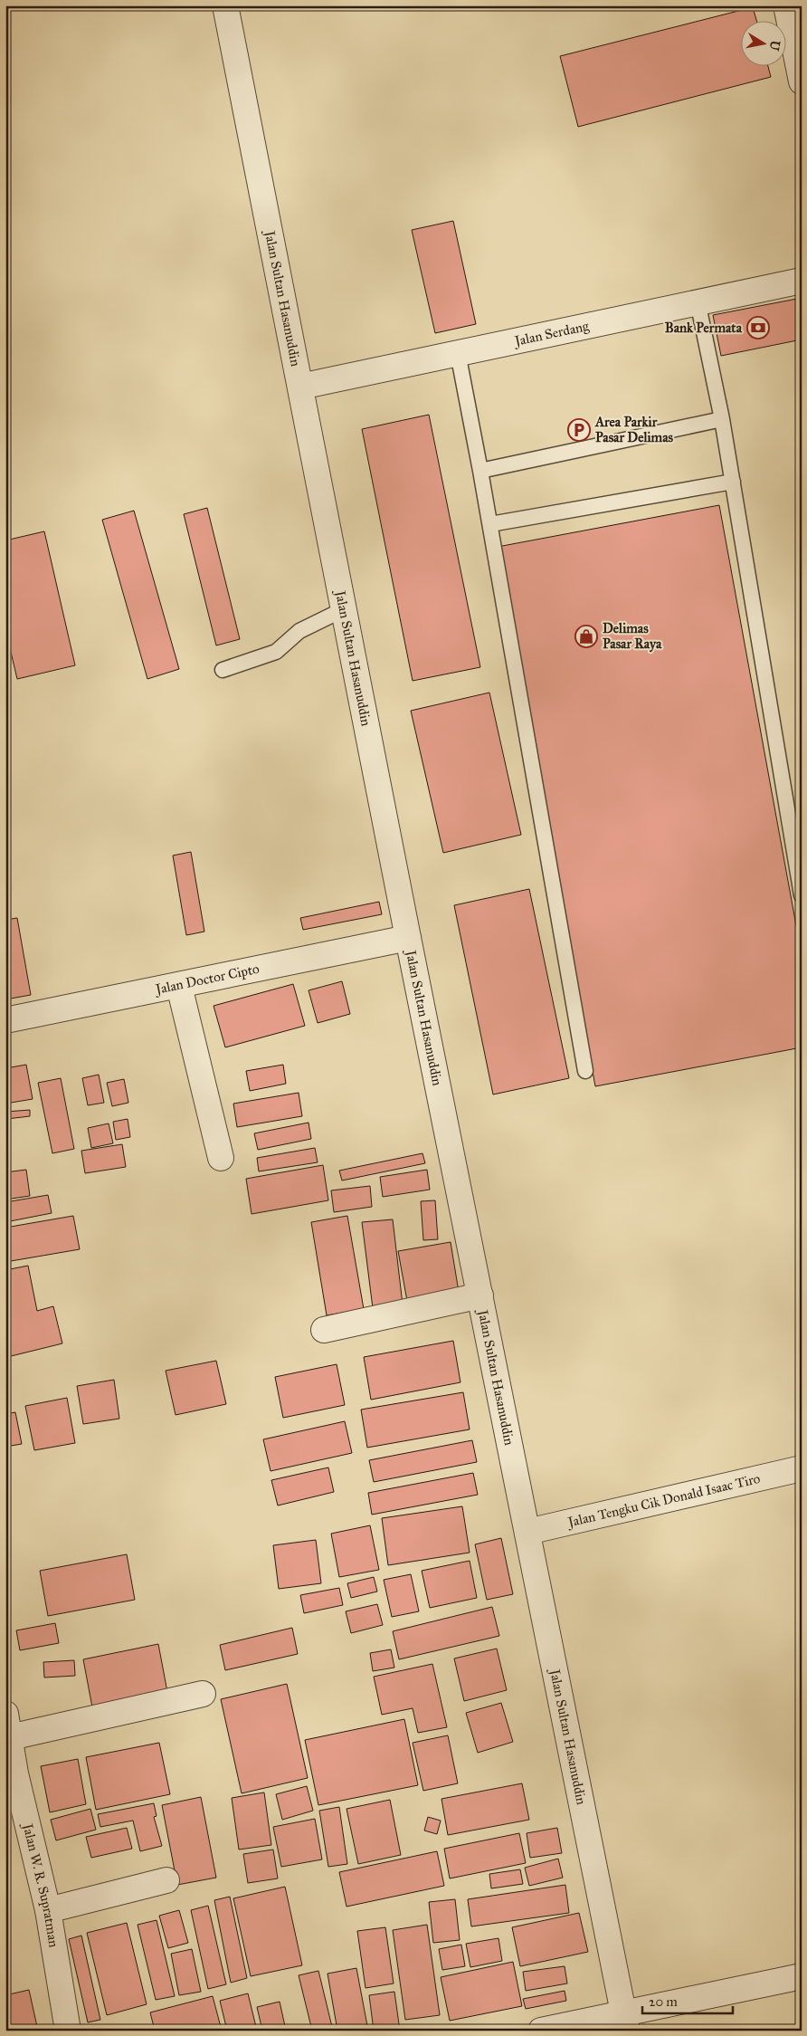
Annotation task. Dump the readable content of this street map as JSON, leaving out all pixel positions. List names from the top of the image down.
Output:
{
  "streets": {
    "street": [
      "Jalan Sultan Hasanuddin",
      "Jalan Serdang",
      "Jalan Doctor Cipto",
      "Jalan Tengku Cik Donald Isaac Tiro",
      "Jalan W. R. Supratman"
    ]
  },
  "crossings": [
    ["Jalan Sultan Hasanuddin", "Jalan Serdang"],
    ["Jalan Sultan Hasanuddin", "Jalan Doctor Cipto"],
    ["Jalan Sultan Hasanuddin", "Jalan Tengku Cik Donald Isaac Tiro"]
  ],
  "places": {
    "bank": ["Bank Permata"],
    "parking": ["Area Parkir Pasar Delimas"],
    "shop": ["Delimas Pasar Raya"]
  },
  "scale_bar": "20 m",
  "north": "right"
}
